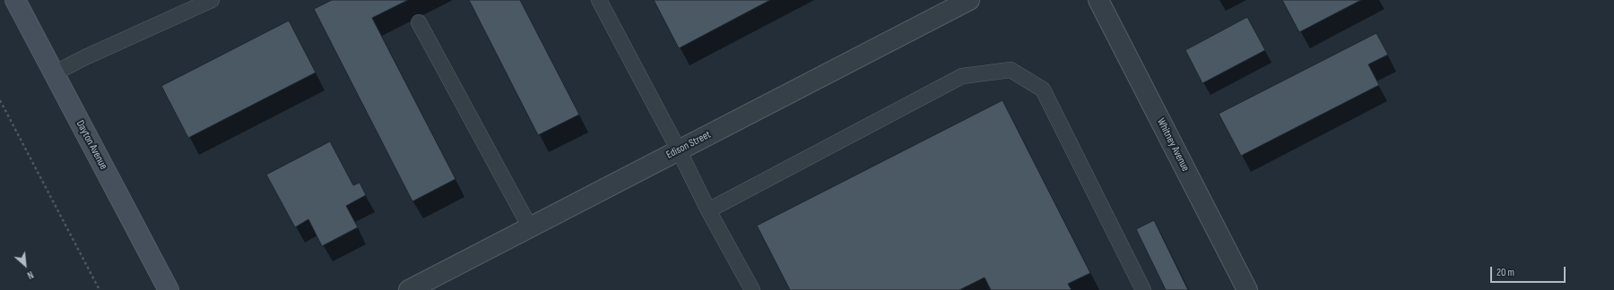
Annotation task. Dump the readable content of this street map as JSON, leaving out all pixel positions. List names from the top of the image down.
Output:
{
  "streets": {
    "main road": ["Dayton Avenue"],
    "street": ["Edison Street", "Whitney Avenue"]
  },
  "scale_bar": "20 m",
  "north": "bottom right"
}
